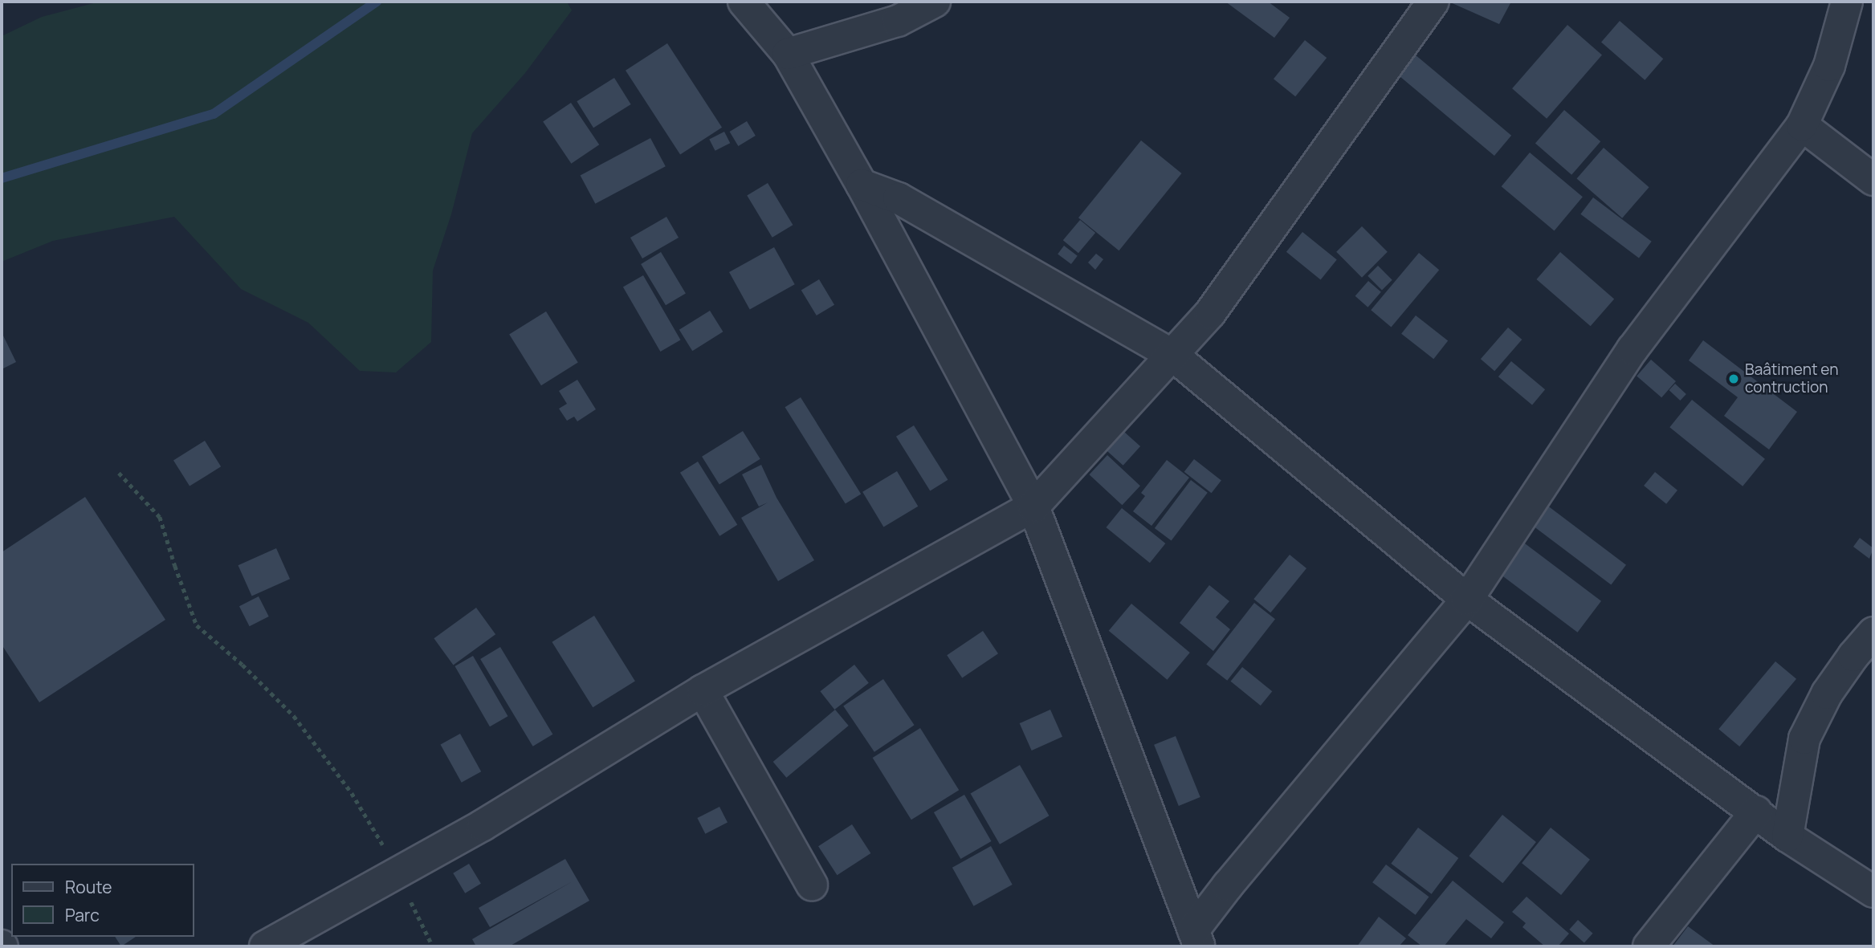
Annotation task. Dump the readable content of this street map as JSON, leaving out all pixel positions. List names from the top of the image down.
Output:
{
  "places": ["Baâtiment en contruction"],
  "legend": ["Route", "Parc"]
}
